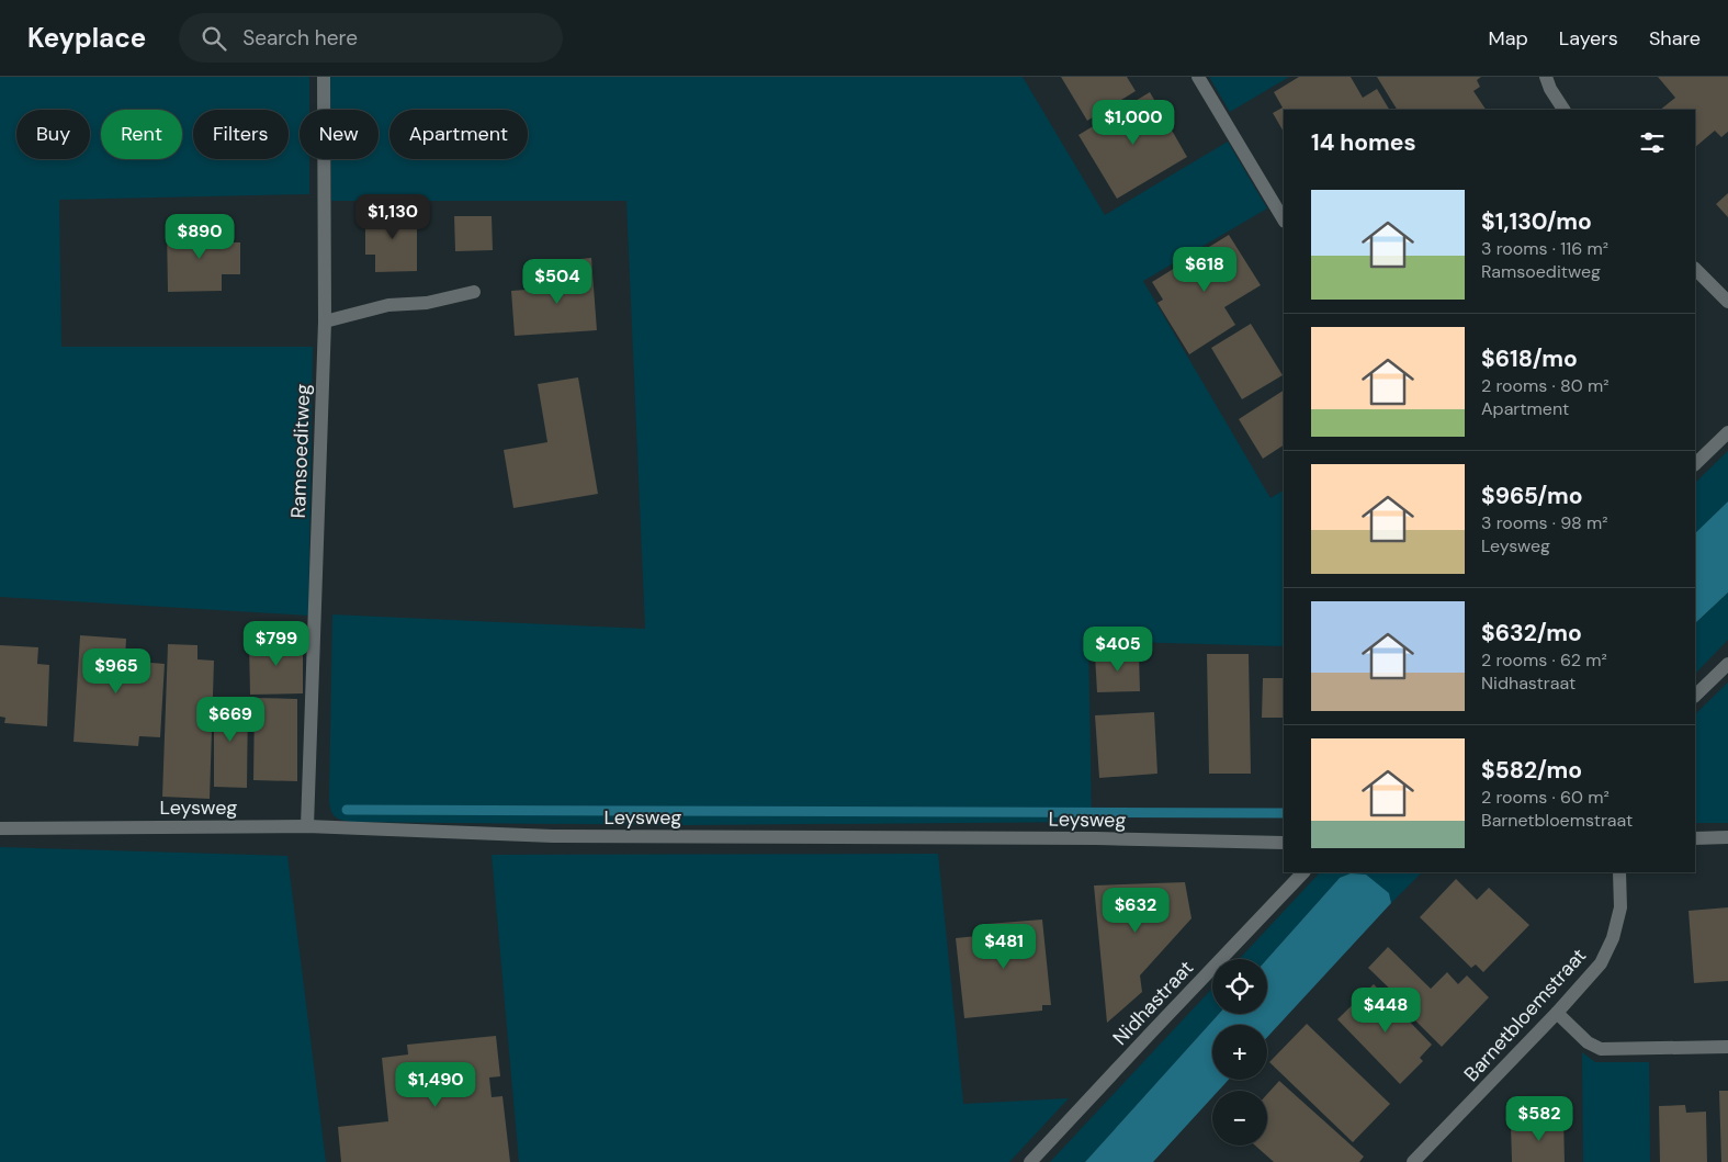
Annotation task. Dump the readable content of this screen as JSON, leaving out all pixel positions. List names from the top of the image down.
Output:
{
  "streets": {
    "street": [
      "Ramsoeditweg",
      "Leysweg",
      "Nidhastraat",
      "Barnetbloemstraat"
    ]
  },
  "crossings": [
    ["Ramsoeditweg", "Leysweg"]
  ],
  "page": {
    "header": "Keyplace",
    "search": "Search here",
    "nav": ["Map", "Layers", "Share"],
    "price": [
      "$1,000",
      "$1,130",
      "$890",
      "$618",
      "$504",
      "$799",
      "$405",
      "$965",
      "$669",
      "$632",
      "$481",
      "$448",
      "$1,490",
      "$582"
    ],
    "chip": [
      "Buy",
      "Rent",
      "Filters",
      "New",
      "Apartment"
    ],
    "heading": "14 homes",
    "list": [
      {
        "name": "$1,130/mo",
        "note": "3 rooms · 116 m² · Ramsoeditweg"
      },
      {
        "name": "$618/mo",
        "note": "2 rooms · 80 m² · Apartment"
      },
      {
        "name": "$965/mo",
        "note": "3 rooms · 98 m² · Leysweg"
      },
      {
        "name": "$632/mo",
        "note": "2 rooms · 62 m² · Nidhastraat"
      },
      {
        "name": "$582/mo",
        "note": "2 rooms · 60 m² · Barnetbloemstraat"
      }
    ],
    "map_buttons": ["+", "−"]
  }
}
